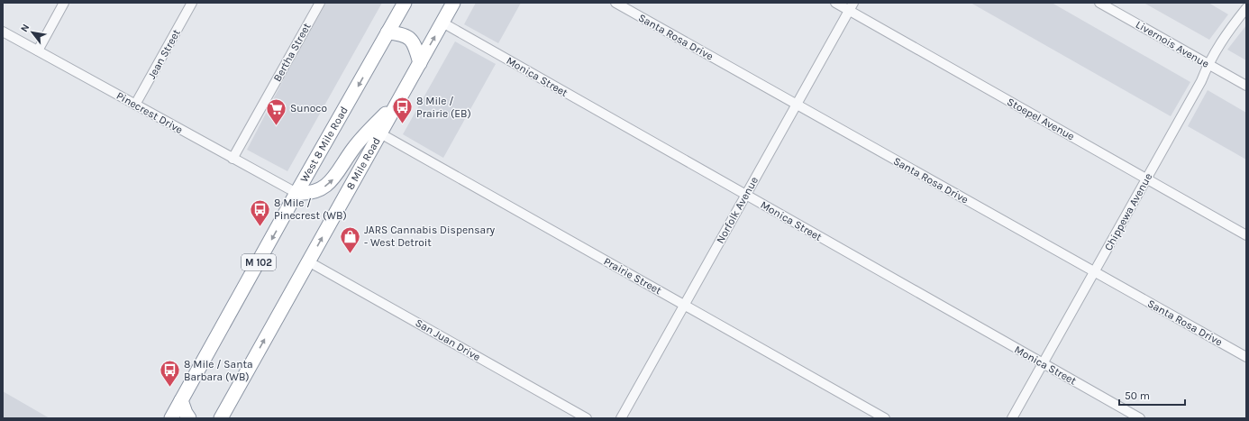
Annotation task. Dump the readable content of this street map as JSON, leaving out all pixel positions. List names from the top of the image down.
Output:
{
  "streets": {
    "highway": ["West 8 Mile Road", "8 Mile Road", "M 102"],
    "street": [
      "Santa Rosa Drive",
      "Livernois Avenue",
      "Bertha Street",
      "Jean Street",
      "Monica Street",
      "Pinecrest Drive",
      "Stoepel Avenue",
      "Norfolk Avenue",
      "Chippewa Avenue",
      "Prairie Street",
      "San Juan Drive"
    ]
  },
  "crossings": [
    ["Santa Rosa Drive", "Norfolk Avenue"],
    ["Santa Rosa Drive", "Chippewa Avenue"],
    ["Livernois Avenue", "Chippewa Avenue"],
    ["Bertha Street", "Pinecrest Drive"],
    ["Jean Street", "Pinecrest Drive"],
    ["Monica Street", "8 Mile Road"],
    ["Monica Street", "Norfolk Avenue"],
    ["Monica Street", "Chippewa Avenue"],
    ["Pinecrest Drive", "West 8 Mile Road"],
    ["Stoepel Avenue", "Norfolk Avenue"],
    ["Stoepel Avenue", "Chippewa Avenue"],
    ["8 Mile Road", "Prairie Street"],
    ["8 Mile Road", "San Juan Drive"],
    ["Norfolk Avenue", "Prairie Street"]
  ],
  "one_way": ["8 Mile Road"],
  "places": {
    "bus stop": ["8 Mile / Prairie (EB)", "8 Mile / Pinecrest (WB)", "8 Mile / Santa Barbara (WB)"],
    "supermarket": ["Sunoco"],
    "shop": ["JARS Cannabis Dispensary - West Detroit"]
  },
  "scale_bar": "50 m",
  "north": "top left"
}
